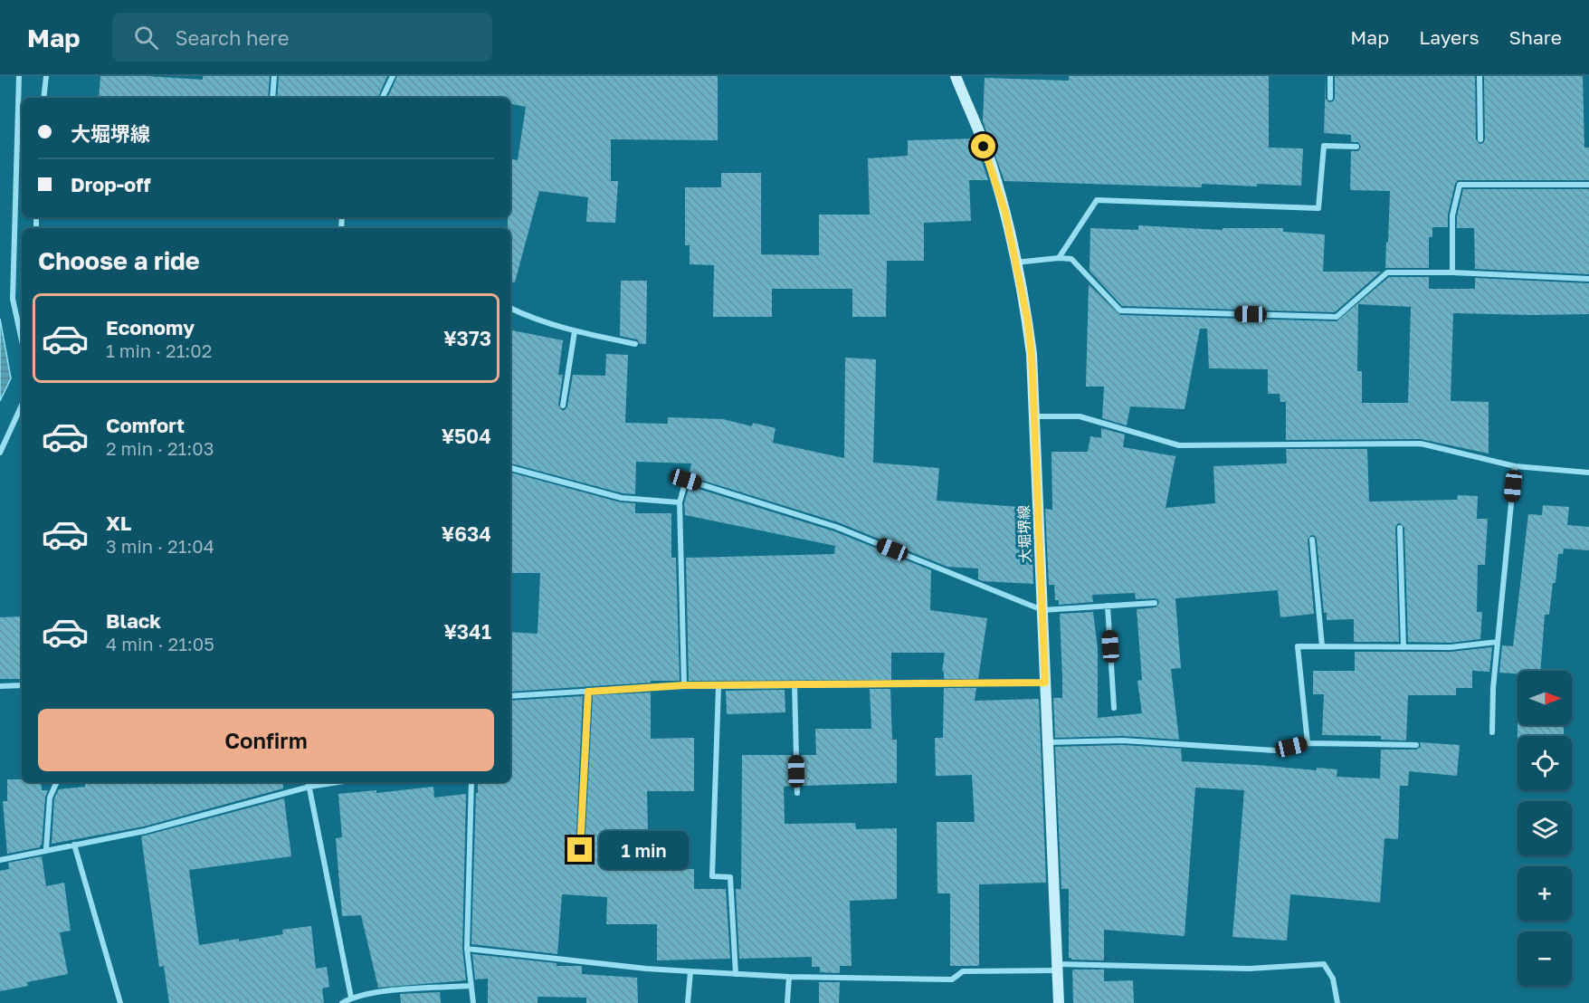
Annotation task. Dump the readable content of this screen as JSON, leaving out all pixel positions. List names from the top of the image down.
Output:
{
  "streets": {
    "main road": ["大堀堺線"]
  },
  "north": "right",
  "page": {
    "header": "Map",
    "search": "Search here",
    "nav": ["Map", "Layers", "Share"],
    "banner": ["大堀堺線", "Drop-off"],
    "heading": "Choose a ride",
    "list": [
      {
        "name": "Economy",
        "note": "1 min · 21:02",
        "value": "¥373"
      },
      {
        "name": "Comfort",
        "note": "2 min · 21:03",
        "value": "¥504"
      },
      {
        "name": "XL",
        "note": "3 min · 21:04",
        "value": "¥634"
      },
      {
        "name": "Black",
        "note": "4 min · 21:05",
        "value": "¥341"
      }
    ],
    "map_buttons": ["+", "−"],
    "buttons": "Confirm",
    "bubble": "1 min"
  }
}
